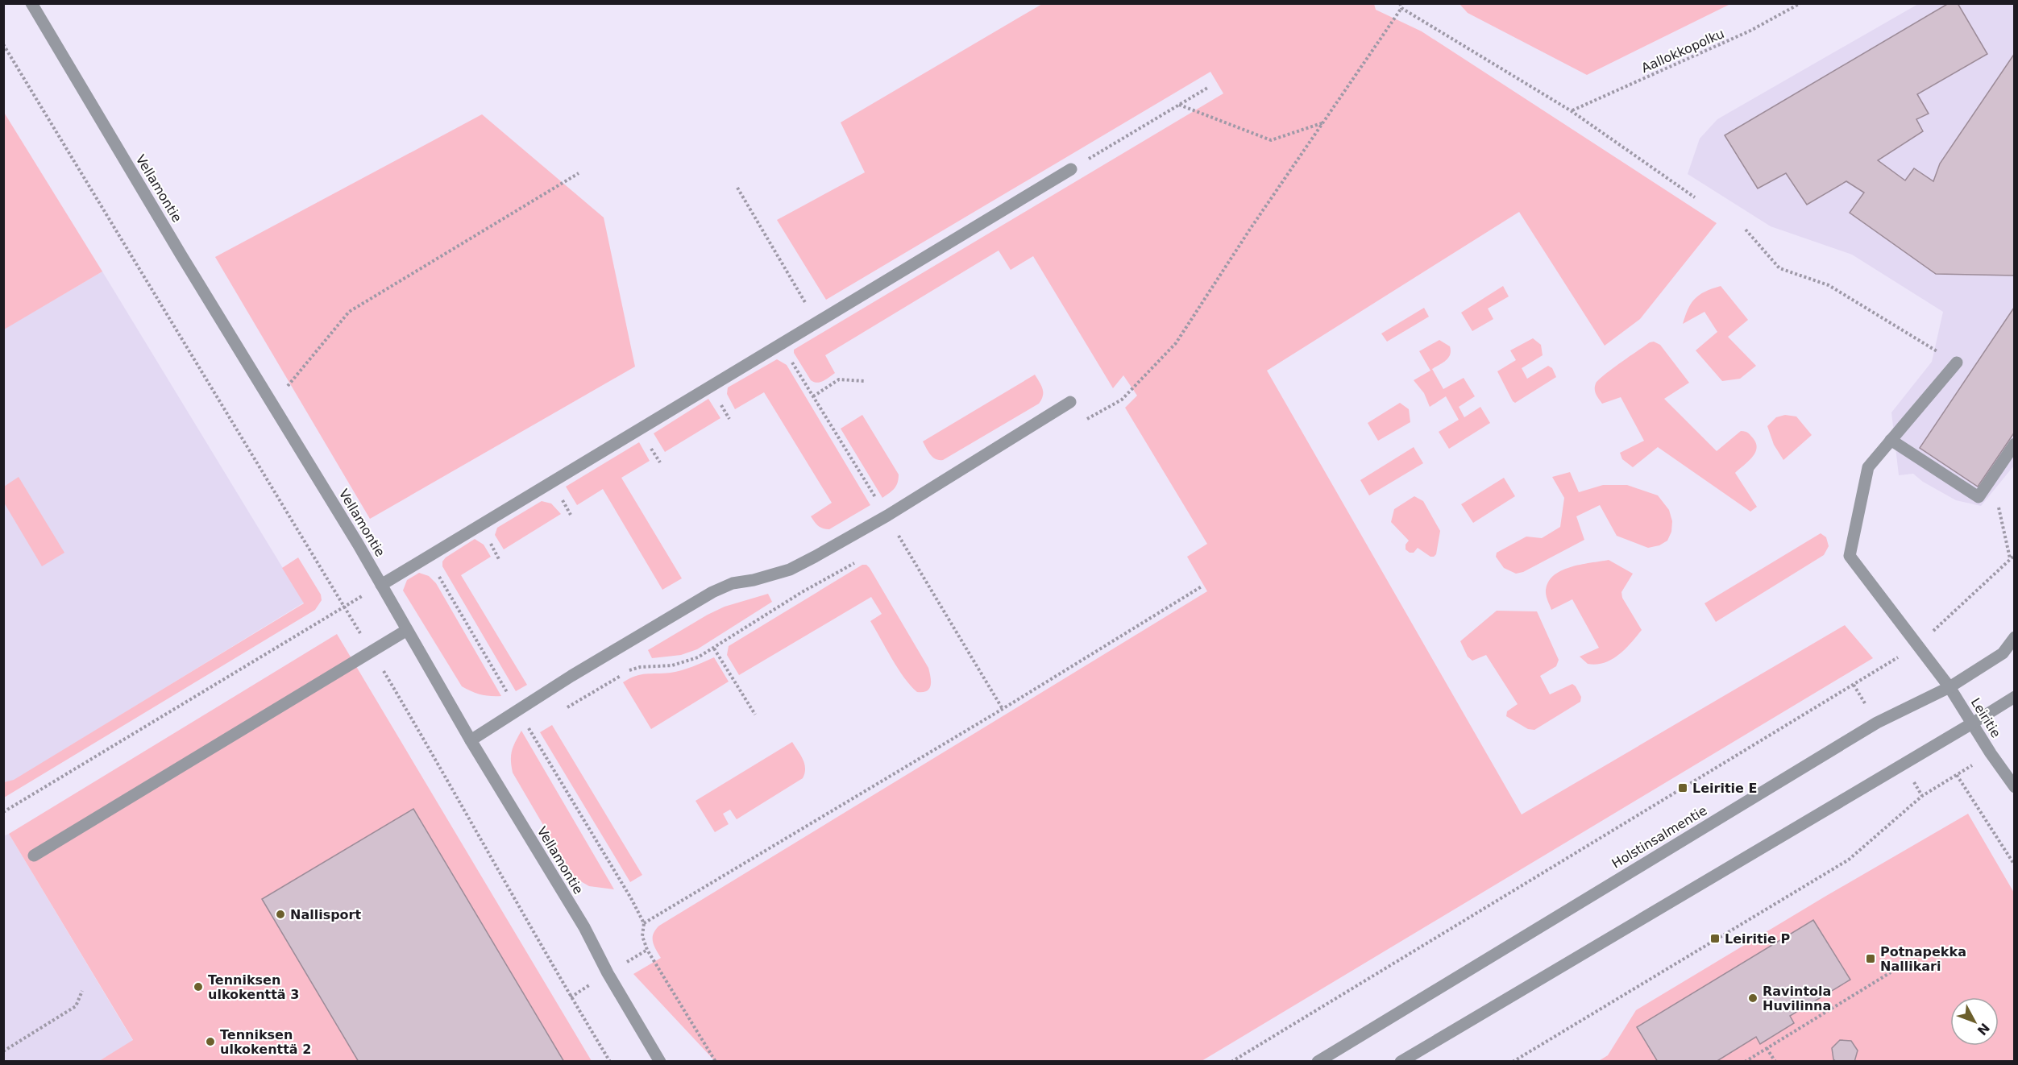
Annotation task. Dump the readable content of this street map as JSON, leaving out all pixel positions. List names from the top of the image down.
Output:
{
  "streets": {
    "street": ["Vellamontie", "Leiritie", "Holstinsalmentie"],
    "path": ["Aallokkopolku"]
  },
  "crossings": [
    ["Leiritie", "Holstinsalmentie"]
  ],
  "places": {
    "transit": ["Leiritie E", "Leiritie P", "Potnapekka Nallikari"],
    "other": [
      "Nallisport",
      "Tenniksen ulkokenttä 3",
      "Ravintola Huvilinna",
      "Tenniksen ulkokenttä 2"
    ]
  },
  "north": "bottom right"
}
